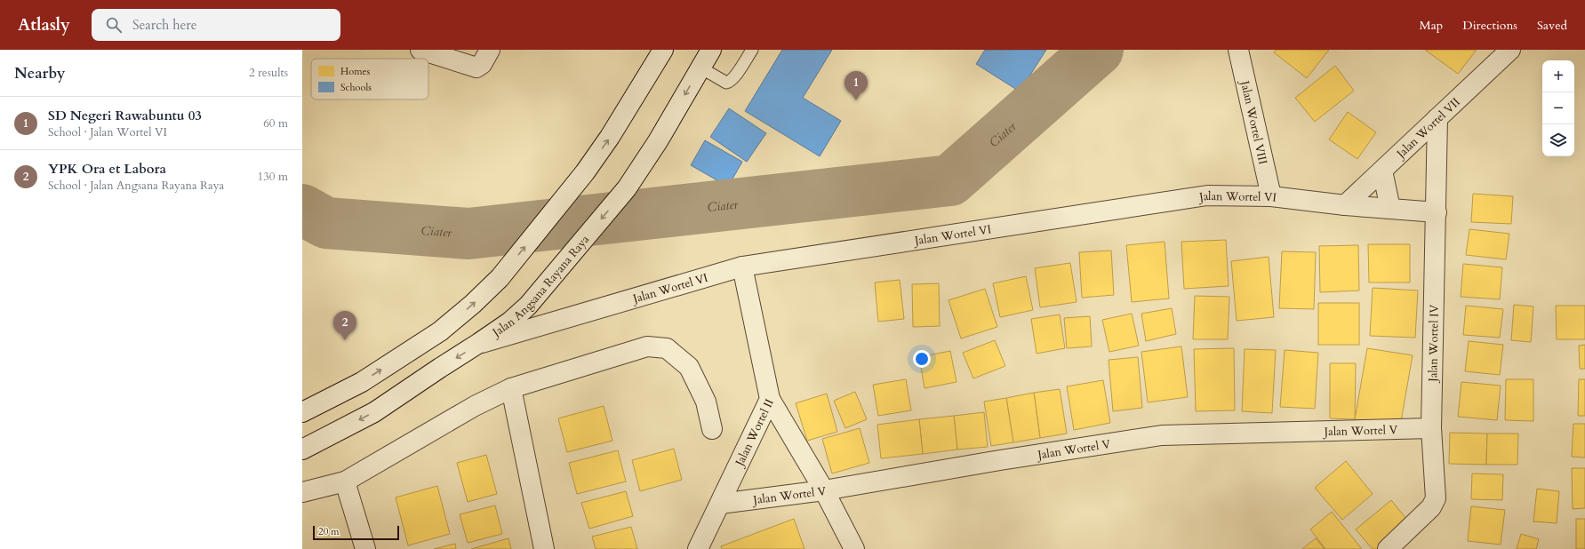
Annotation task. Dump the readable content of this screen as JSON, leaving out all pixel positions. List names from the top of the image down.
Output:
{
  "streets": {
    "street": [
      "Jalan Wortel VIII",
      "Jalan Wortel VII",
      "Jalan Wortel VI",
      "Jalan Angsana Rayana Raya",
      "Jalan Wortel IV",
      "Jalan Wortel V",
      "Jalan Wortel II"
    ]
  },
  "crossings": [
    ["Jalan Wortel VIII", "Jalan Wortel VI"],
    ["Jalan Wortel VII", "Jalan Wortel VI"],
    ["Jalan Wortel VII", "Jalan Wortel IV"],
    ["Jalan Wortel VI", "Jalan Angsana Rayana Raya"],
    ["Jalan Wortel VI", "Jalan Wortel IV"],
    ["Jalan Wortel VI", "Jalan Wortel II"],
    ["Jalan Wortel IV", "Jalan Wortel V"],
    ["Jalan Wortel V", "Jalan Wortel II"]
  ],
  "water": ["Ciater"],
  "legend": ["Homes", "Schools"],
  "scale_bar": "20 m",
  "page": {
    "header": "Atlasly",
    "search": "Search here",
    "nav": ["Map", "Directions", "Saved"],
    "heading": ["Nearby", "2 results"],
    "map_buttons": ["+", "−"],
    "pins": ["1", "2"],
    "list": [
      {
        "mark": "1",
        "name": "SD Negeri Rawabuntu 03",
        "note": "School · Jalan Wortel VI",
        "value": "60 m"
      },
      {
        "mark": "2",
        "name": "YPK Ora et Labora",
        "note": "School · Jalan Angsana Rayana Raya",
        "value": "130 m"
      }
    ],
    "scale": "20 m"
  }
}
